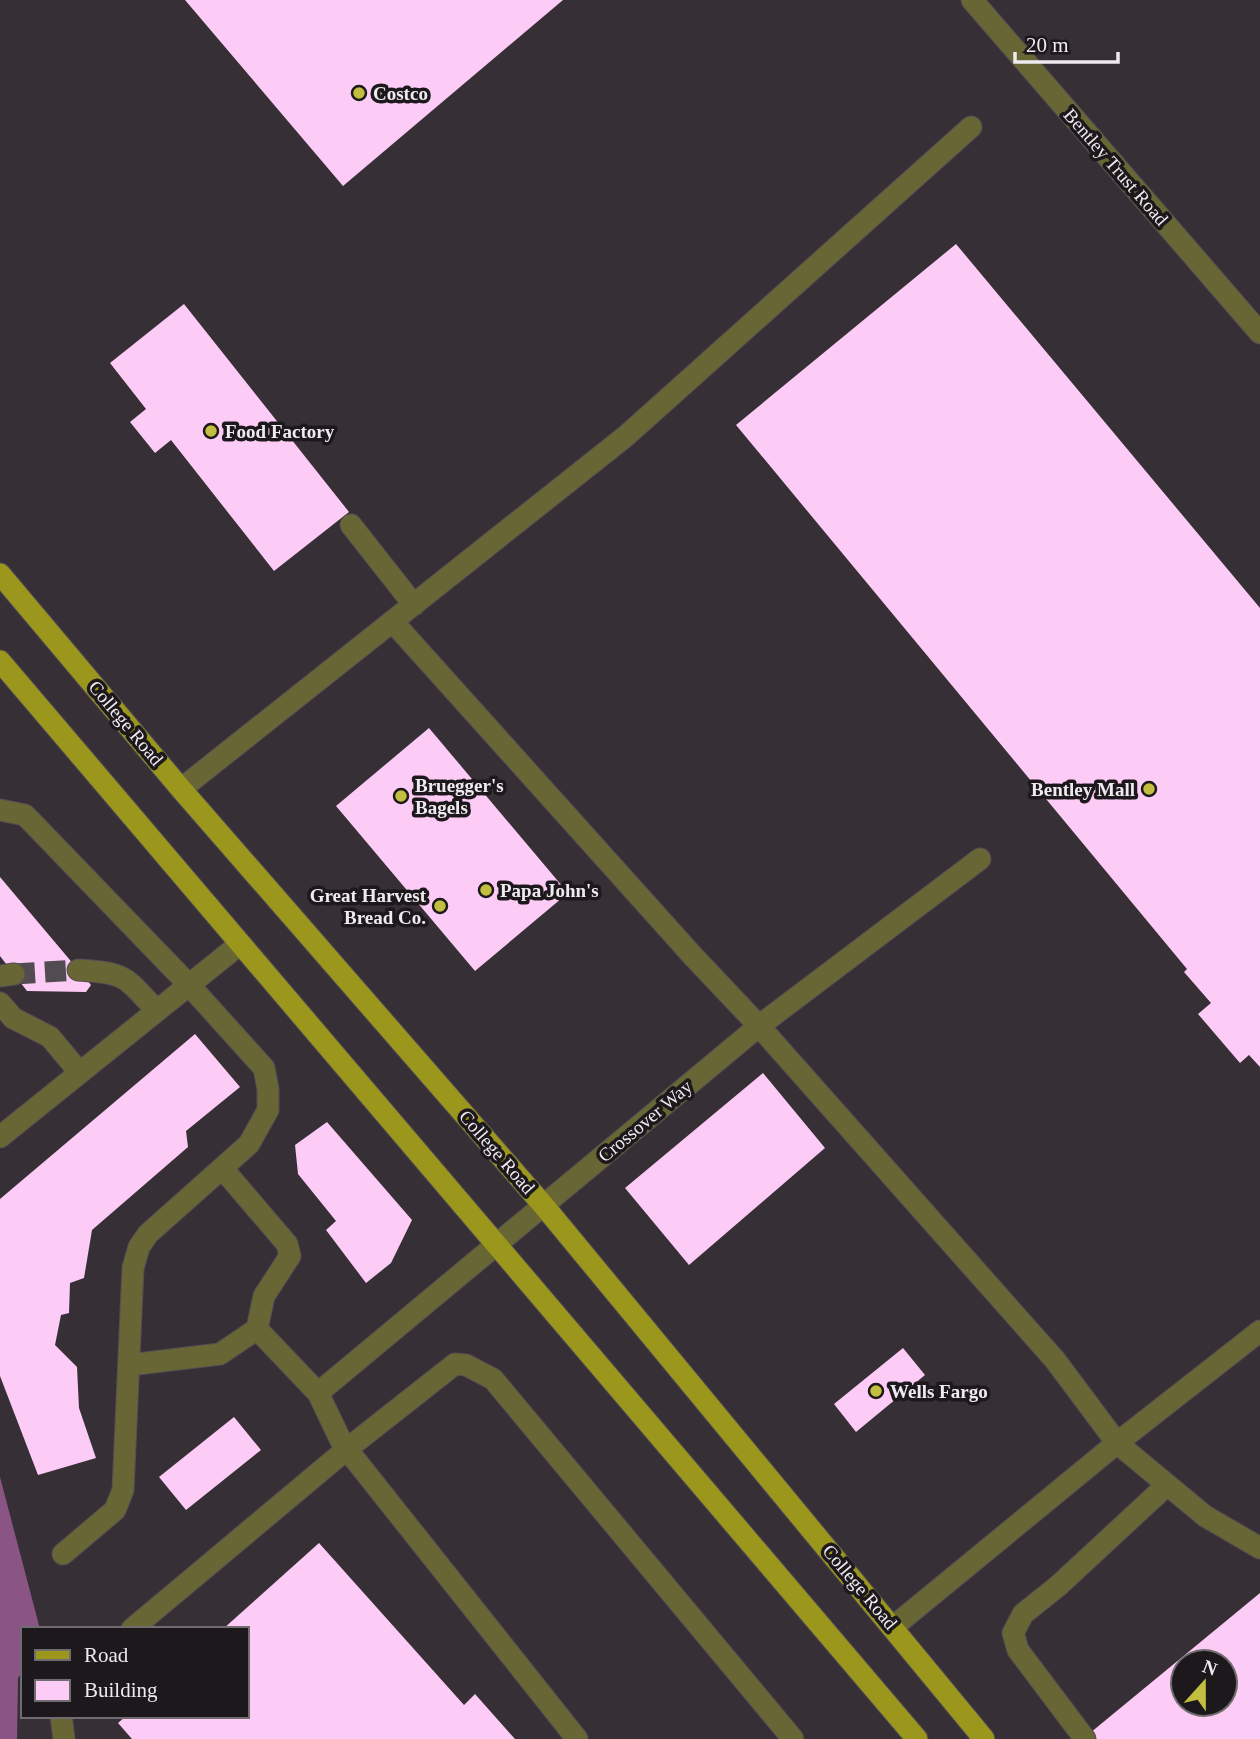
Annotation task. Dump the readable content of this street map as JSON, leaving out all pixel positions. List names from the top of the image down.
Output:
{
  "streets": {
    "main road": ["College Road"],
    "street": ["Bentley Trust Road", "Crossover Way"]
  },
  "crossings": [
    ["College Road", "Crossover Way"]
  ],
  "places": [
    "Costco",
    "Food Factory",
    "Bentley Mall",
    "Bruegger's Bagels",
    "Papa John's",
    "Great Harvest Bread Co.",
    "Wells Fargo"
  ],
  "legend": ["Road", "Building"],
  "scale_bar": "20 m",
  "north": "top"
}
